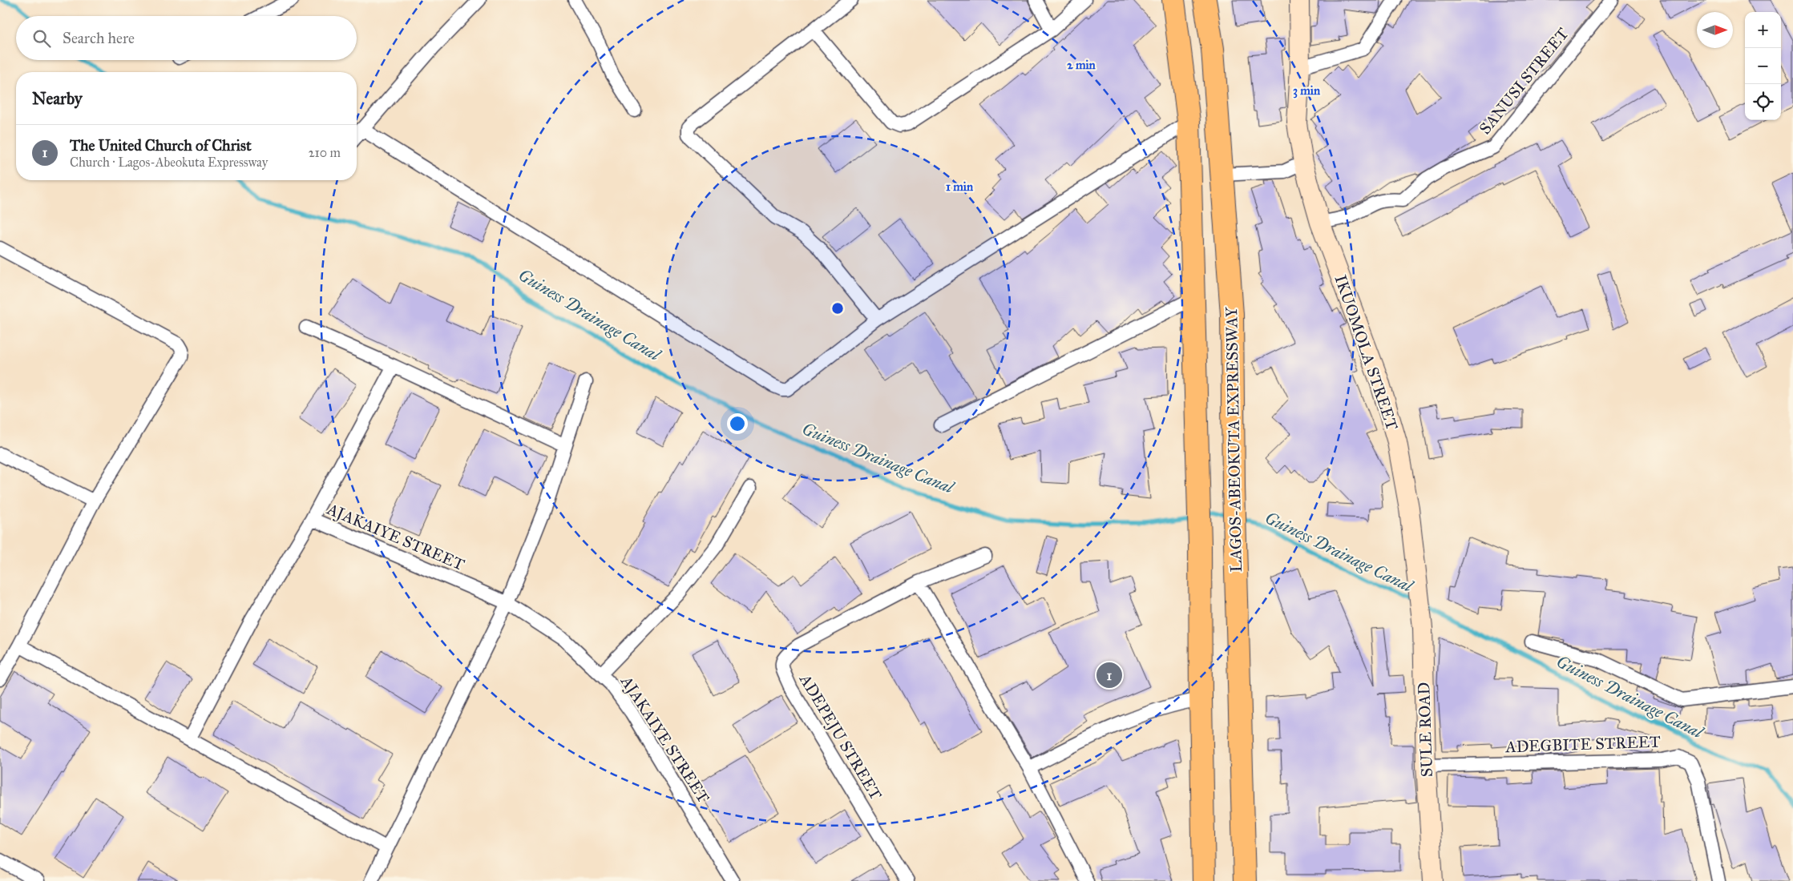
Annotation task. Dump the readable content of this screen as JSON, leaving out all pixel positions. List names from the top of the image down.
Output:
{
  "streets": {
    "highway": ["LAGOS-ABEOKUTA EXPRESSWAY"],
    "street": [
      "SANUSI STREET",
      "IKUOMOLA STREET",
      "AJAKAIYE STREET",
      "SULE ROAD",
      "ADEPEJU STREET",
      "ADEGBITE STREET"
    ]
  },
  "crossings": [
    ["SANUSI STREET", "IKUOMOLA STREET"],
    ["IKUOMOLA STREET", "SULE ROAD"],
    ["SULE ROAD", "ADEGBITE STREET"]
  ],
  "water": ["Guiness Drainage Canal"],
  "north": "right",
  "page": {
    "map_buttons": ["+", "−"],
    "search": "Search here",
    "heading": "Nearby",
    "list": [
      {
        "mark": "1",
        "name": "The United Church of Christ",
        "note": "Church · Lagos-Abeokuta Expressway",
        "value": "210 m"
      }
    ],
    "pins": "1"
  },
  "rings": ["2 min", "3 min", "1 min"]
}
